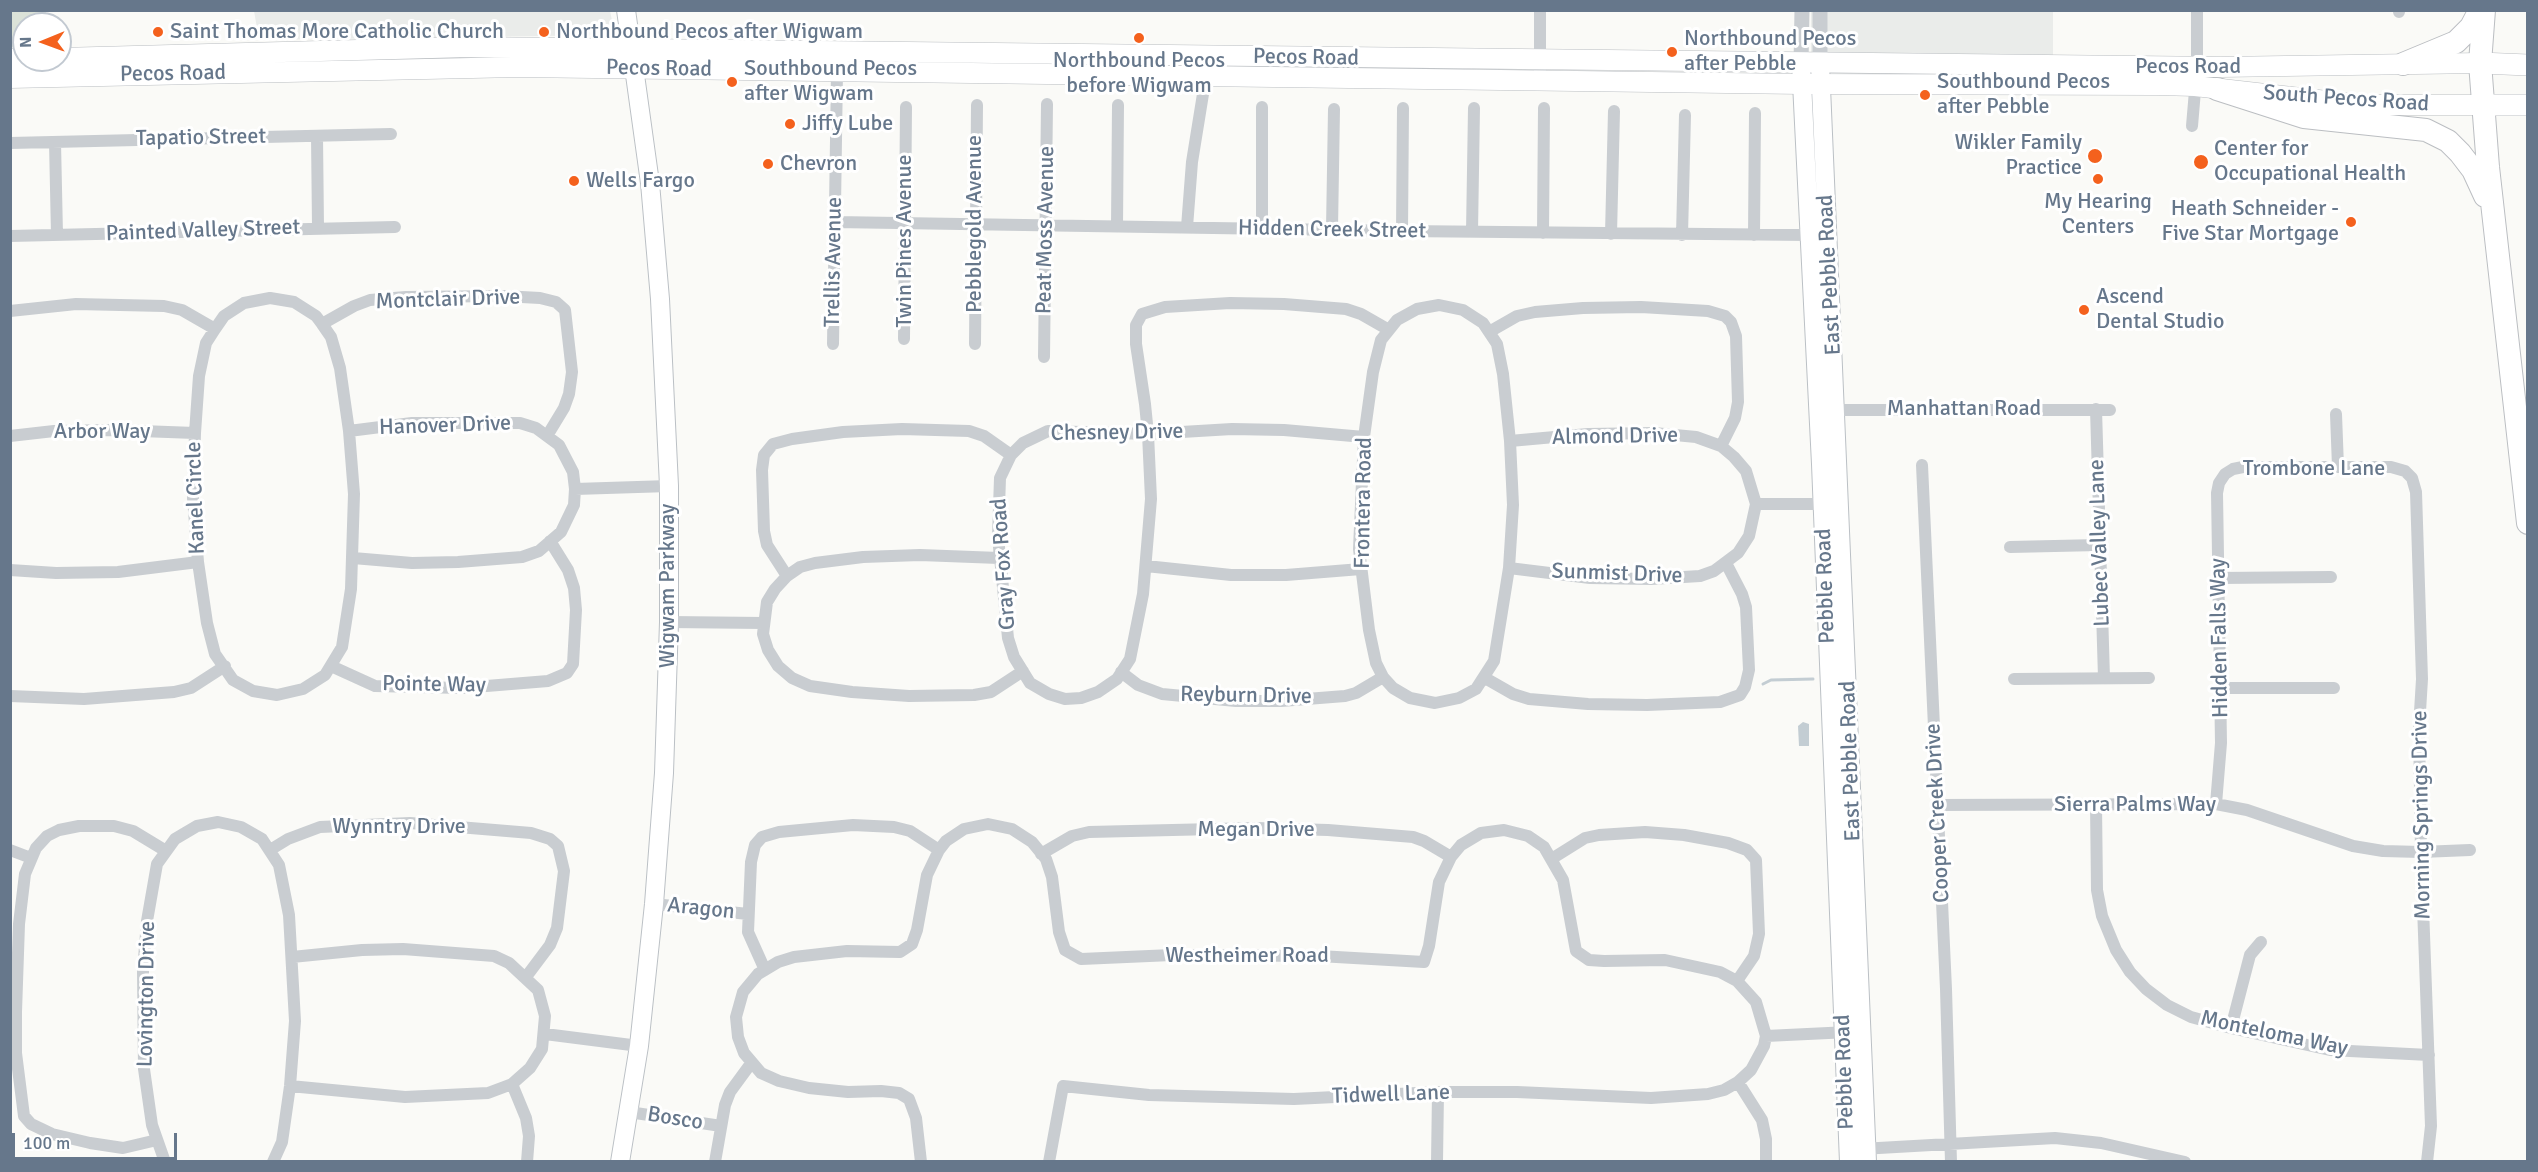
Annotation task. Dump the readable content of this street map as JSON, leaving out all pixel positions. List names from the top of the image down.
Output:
{
  "streets": {
    "main road": [
      "Pecos Road",
      "South Pecos Road",
      "East Pebble Road",
      "Wigwam Parkway",
      "Pebble Road"
    ],
    "street": [
      "Tapatio Street",
      "Pebblegold Avenue",
      "Peat Moss Avenue",
      "Hidden Creek Street",
      "Painted Valley Street",
      "Twin Pines Avenue",
      "Trellis Avenue",
      "Montclair Drive",
      "Manhattan Road",
      "Hanover Drive",
      "Arbor Way",
      "Chesney Drive",
      "Almond Drive",
      "Trombone Lane",
      "Kanel Circle",
      "Frontera Road",
      "Lubec Valley Lane",
      "Gray Fox Road",
      "Sunmist Drive",
      "Hidden Falls Way",
      "Pointe Way",
      "Reyburn Drive",
      "Sierra Palms Way",
      "Cooper Creek Drive",
      "Morning Springs Drive",
      "Wynntry Drive",
      "Megan Drive",
      "Aragon",
      "Westheimer Road",
      "Lovington Drive",
      "Monteloma Way",
      "Tidwell Lane",
      "Bosco"
    ]
  },
  "crossings": [
    ["Pecos Road", "South Pecos Road"],
    ["Pecos Road", "Trellis Avenue"],
    ["Pecos Road", "East Pebble Road"],
    ["Pecos Road", "Wigwam Parkway"],
    ["Pebblegold Avenue", "Hidden Creek Street"],
    ["Peat Moss Avenue", "Hidden Creek Street"],
    ["Hidden Creek Street", "Twin Pines Avenue"],
    ["Hidden Creek Street", "Trellis Avenue"],
    ["Hidden Creek Street", "East Pebble Road"],
    ["East Pebble Road", "Manhattan Road"],
    ["East Pebble Road", "Pebble Road"],
    ["Montclair Drive", "Hanover Drive"],
    ["Manhattan Road", "Lubec Valley Lane"],
    ["Arbor Way", "Kanel Circle"],
    ["Chesney Drive", "Frontera Road"],
    ["Chesney Drive", "Gray Fox Road"],
    ["Almond Drive", "Sunmist Drive"],
    ["Trombone Lane", "Hidden Falls Way"],
    ["Trombone Lane", "Morning Springs Drive"],
    ["Frontera Road", "Reyburn Drive"],
    ["Wigwam Parkway", "Aragon"],
    ["Wigwam Parkway", "Bosco"],
    ["Hidden Falls Way", "Sierra Palms Way"],
    ["Sierra Palms Way", "Cooper Creek Drive"],
    ["Sierra Palms Way", "Morning Springs Drive"],
    ["Sierra Palms Way", "Monteloma Way"],
    ["Morning Springs Drive", "Monteloma Way"],
    ["Megan Drive", "Westheimer Road"]
  ],
  "places": [
    "Saint Thomas More Catholic Church",
    "Northbound Pecos after Wigwam",
    "Northbound Pecos before Wigwam",
    "Northbound Pecos after Pebble",
    "Southbound Pecos after Wigwam",
    "Southbound Pecos after Pebble",
    "Jiffy Lube",
    "Wikler Family Practice",
    "Center for Occupational Health",
    "Chevron",
    "My Hearing Centers",
    "Wells Fargo",
    "Heath Schneider - Five Star Mortgage",
    "Ascend Dental Studio"
  ],
  "scale_bar": "100 m",
  "north": "left"
}
